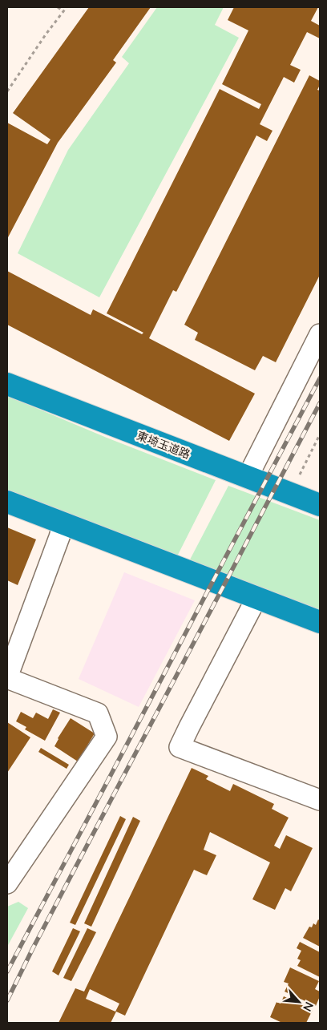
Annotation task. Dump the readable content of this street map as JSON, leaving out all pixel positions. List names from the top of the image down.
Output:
{
  "streets": {
    "highway": ["東埼玉道路"]
  },
  "north": "bottom right"
}
